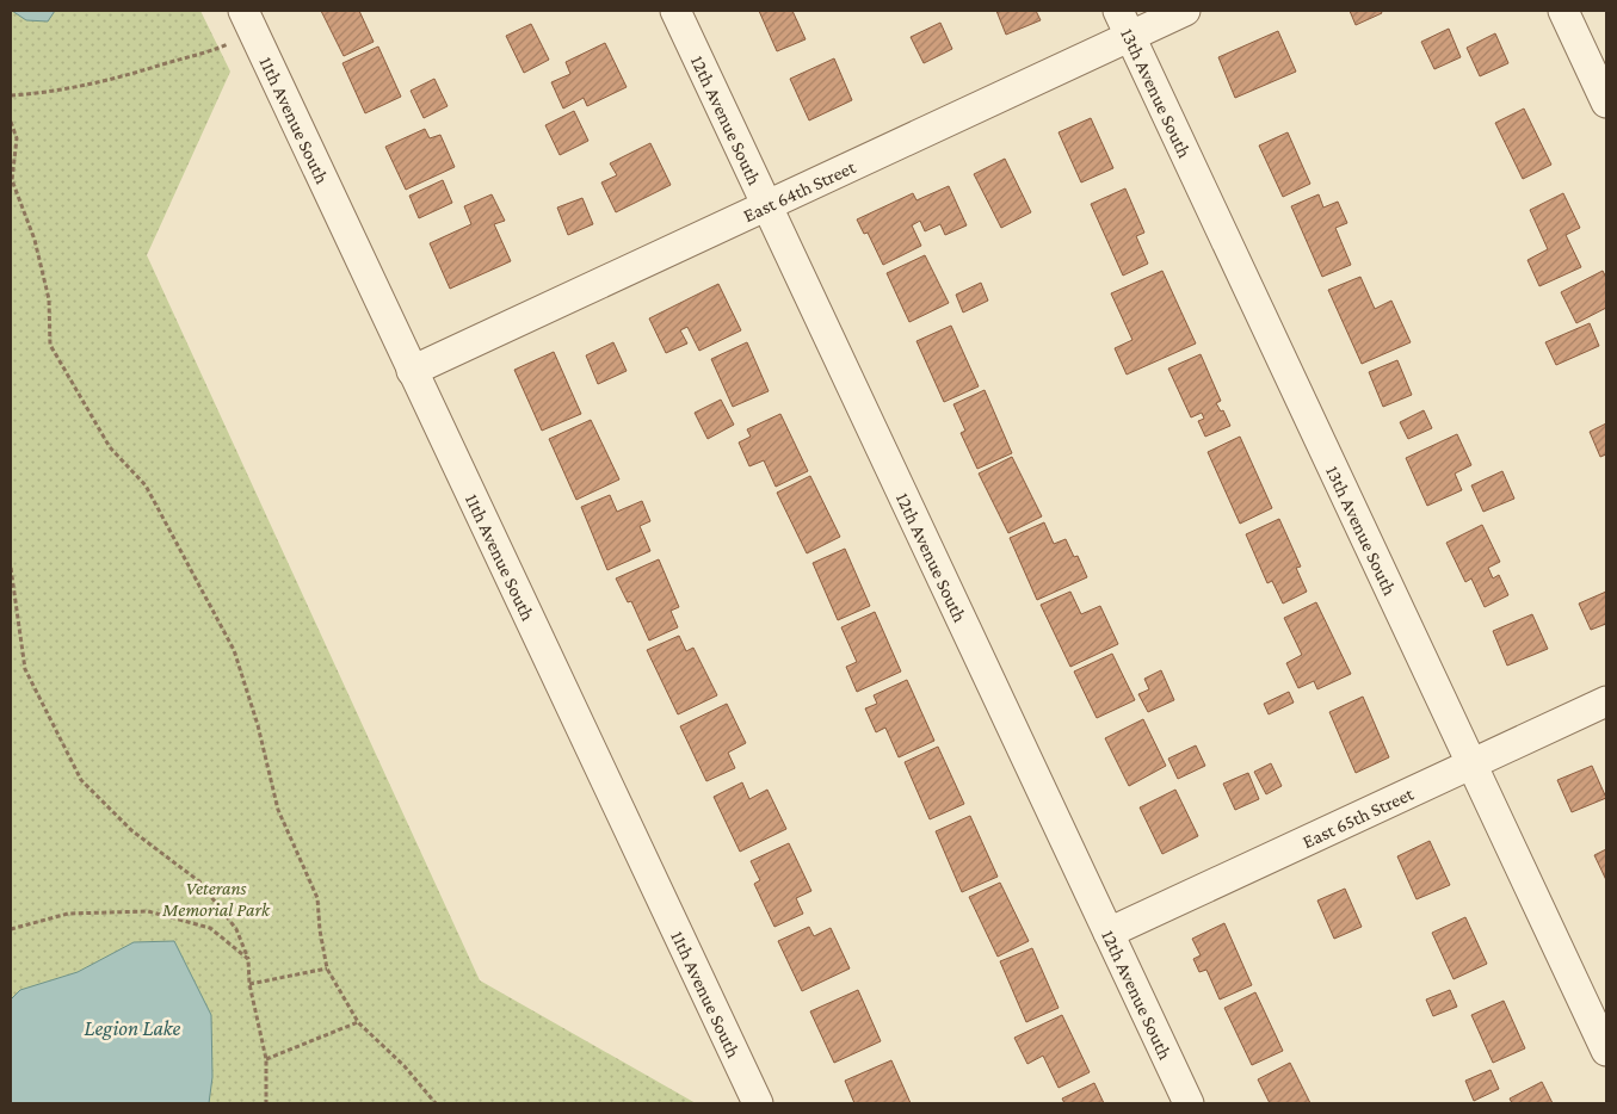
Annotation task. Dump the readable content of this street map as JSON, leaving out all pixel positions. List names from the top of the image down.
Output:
{
  "streets": {
    "street": [
      "13th Avenue South",
      "12th Avenue South",
      "11th Avenue South",
      "East 64th Street",
      "East 65th Street"
    ]
  },
  "crossings": [
    ["13th Avenue South", "East 64th Street"],
    ["13th Avenue South", "East 65th Street"],
    ["12th Avenue South", "East 64th Street"],
    ["12th Avenue South", "East 65th Street"],
    ["11th Avenue South", "East 64th Street"]
  ],
  "water": ["Legion Lake"],
  "parks": ["Veterans Memorial Park"]
}
